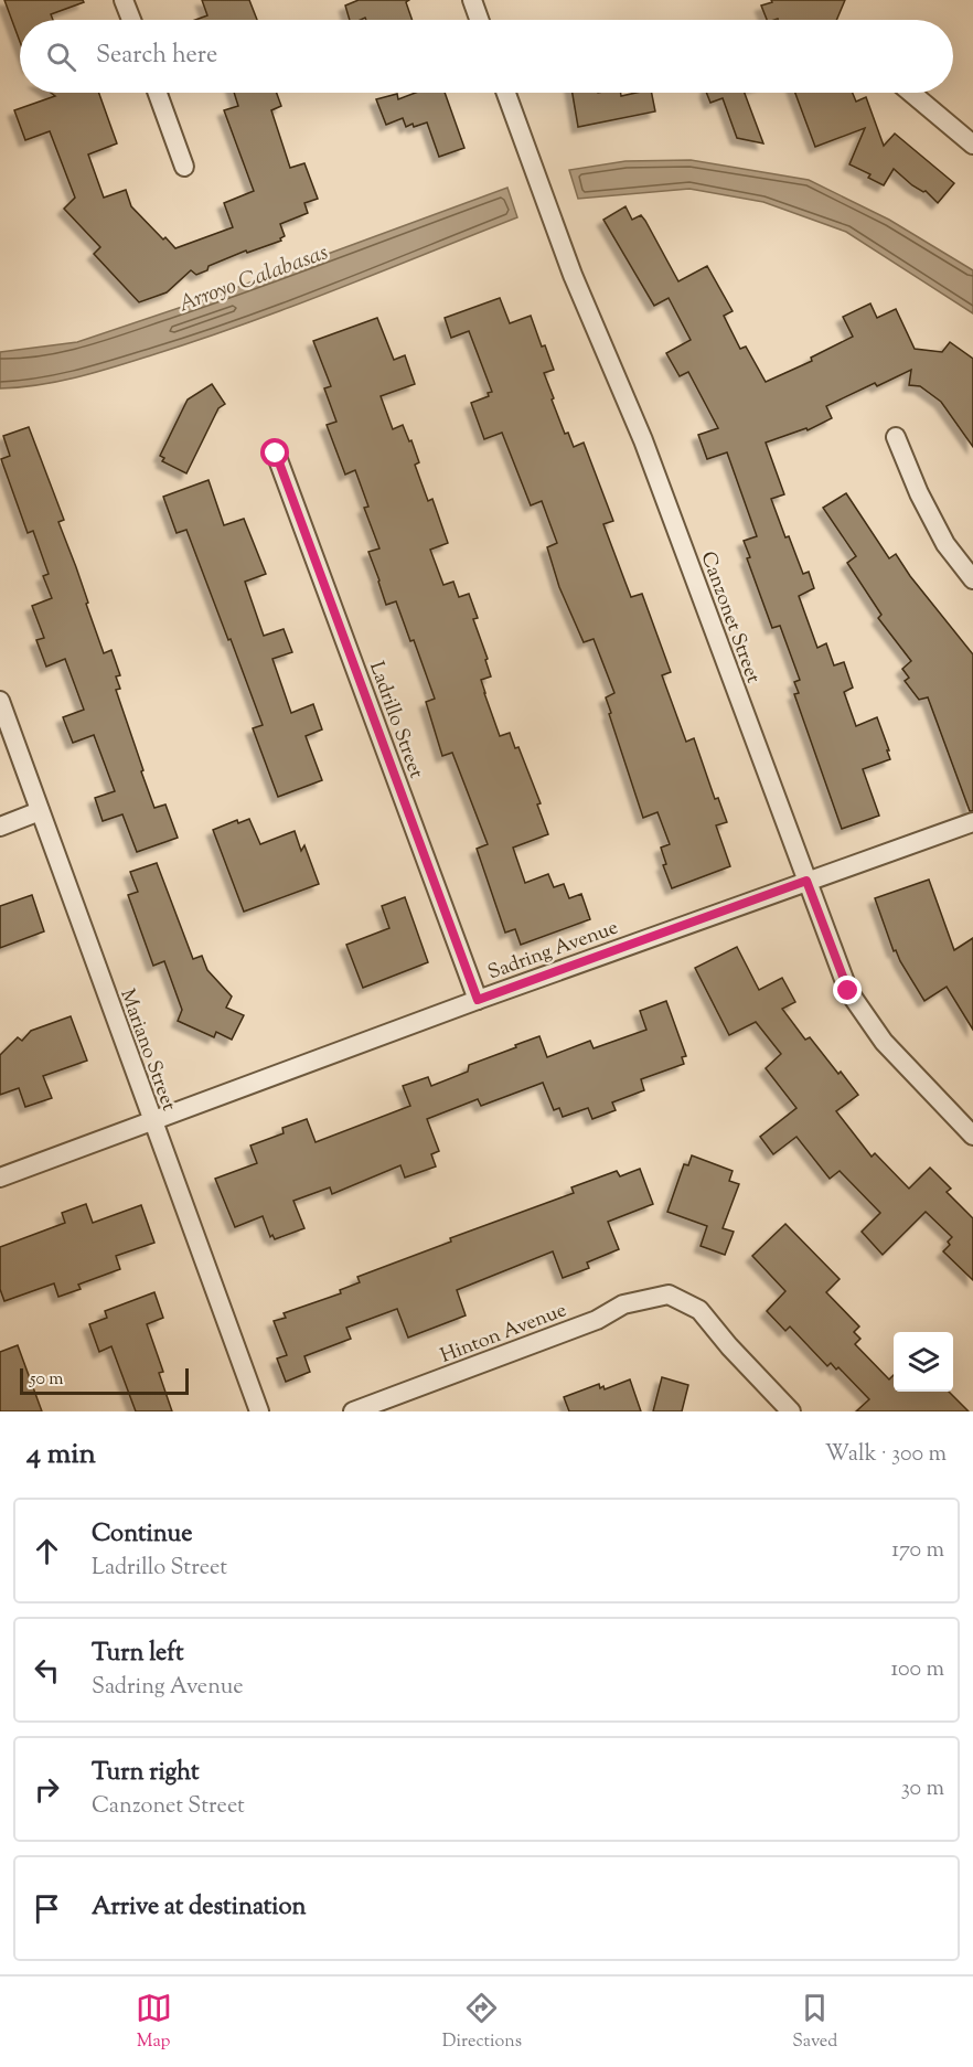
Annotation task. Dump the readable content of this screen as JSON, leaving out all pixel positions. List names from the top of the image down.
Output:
{
  "streets": {
    "street": [
      "Canzonet Street",
      "Ladrillo Street",
      "Sadring Avenue",
      "Mariano Street",
      "Hinton Avenue"
    ]
  },
  "crossings": [
    ["Canzonet Street", "Sadring Avenue"],
    ["Ladrillo Street", "Sadring Avenue"],
    ["Sadring Avenue", "Mariano Street"]
  ],
  "water": ["Arroyo Calabasas"],
  "scale_bar": "50 m",
  "page": {
    "search": "Search here",
    "scale": "50 m",
    "heading": ["4 min", "Walk · 300 m"],
    "list": [
      ["Continue", "Ladrillo Street", "170 m"],
      ["Turn left", "Sadring Avenue", "100 m"],
      ["Turn right", "Canzonet Street", "30 m"],
      "Arrive at destination"
    ],
    "nav": ["Map", "Directions", "Saved"]
  }
}
